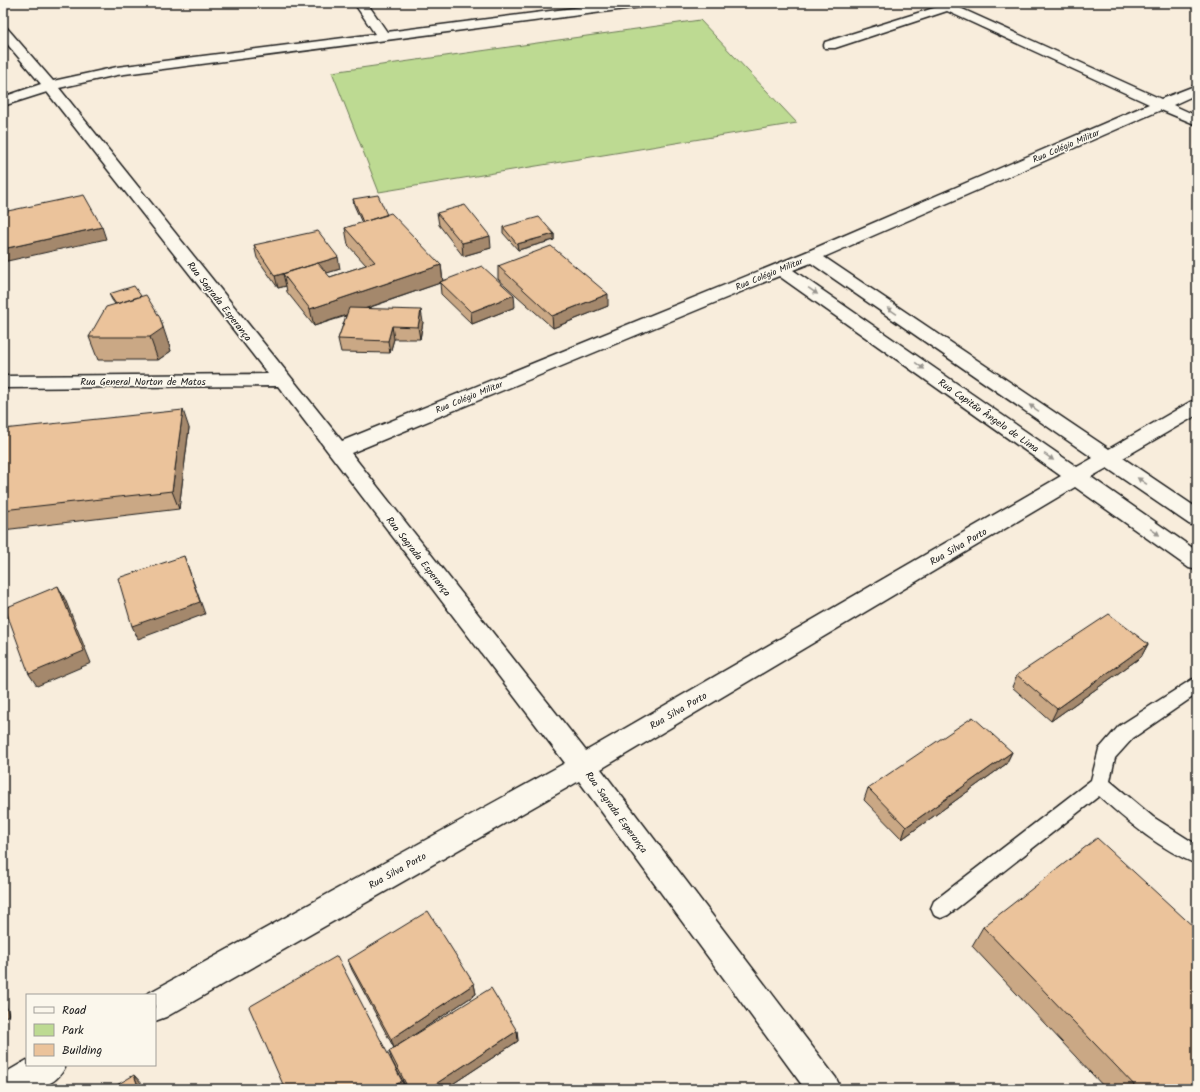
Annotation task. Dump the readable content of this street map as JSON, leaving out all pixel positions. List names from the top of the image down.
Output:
{
  "streets": {
    "street": [
      "Rua Colégio Militar",
      "Rua Sagrada Esperança",
      "Rua General Norton de Matos",
      "Rua Capitão Ângelo de Lima",
      "Rua Silva Porto"
    ]
  },
  "crossings": [
    ["Rua Colégio Militar", "Rua Sagrada Esperança"],
    ["Rua Colégio Militar", "Rua Capitão Ângelo de Lima"],
    ["Rua Sagrada Esperança", "Rua General Norton de Matos"],
    ["Rua Sagrada Esperança", "Rua Silva Porto"],
    ["Rua Capitão Ângelo de Lima", "Rua Silva Porto"]
  ],
  "legend": ["Road", "Park", "Building"]
}
